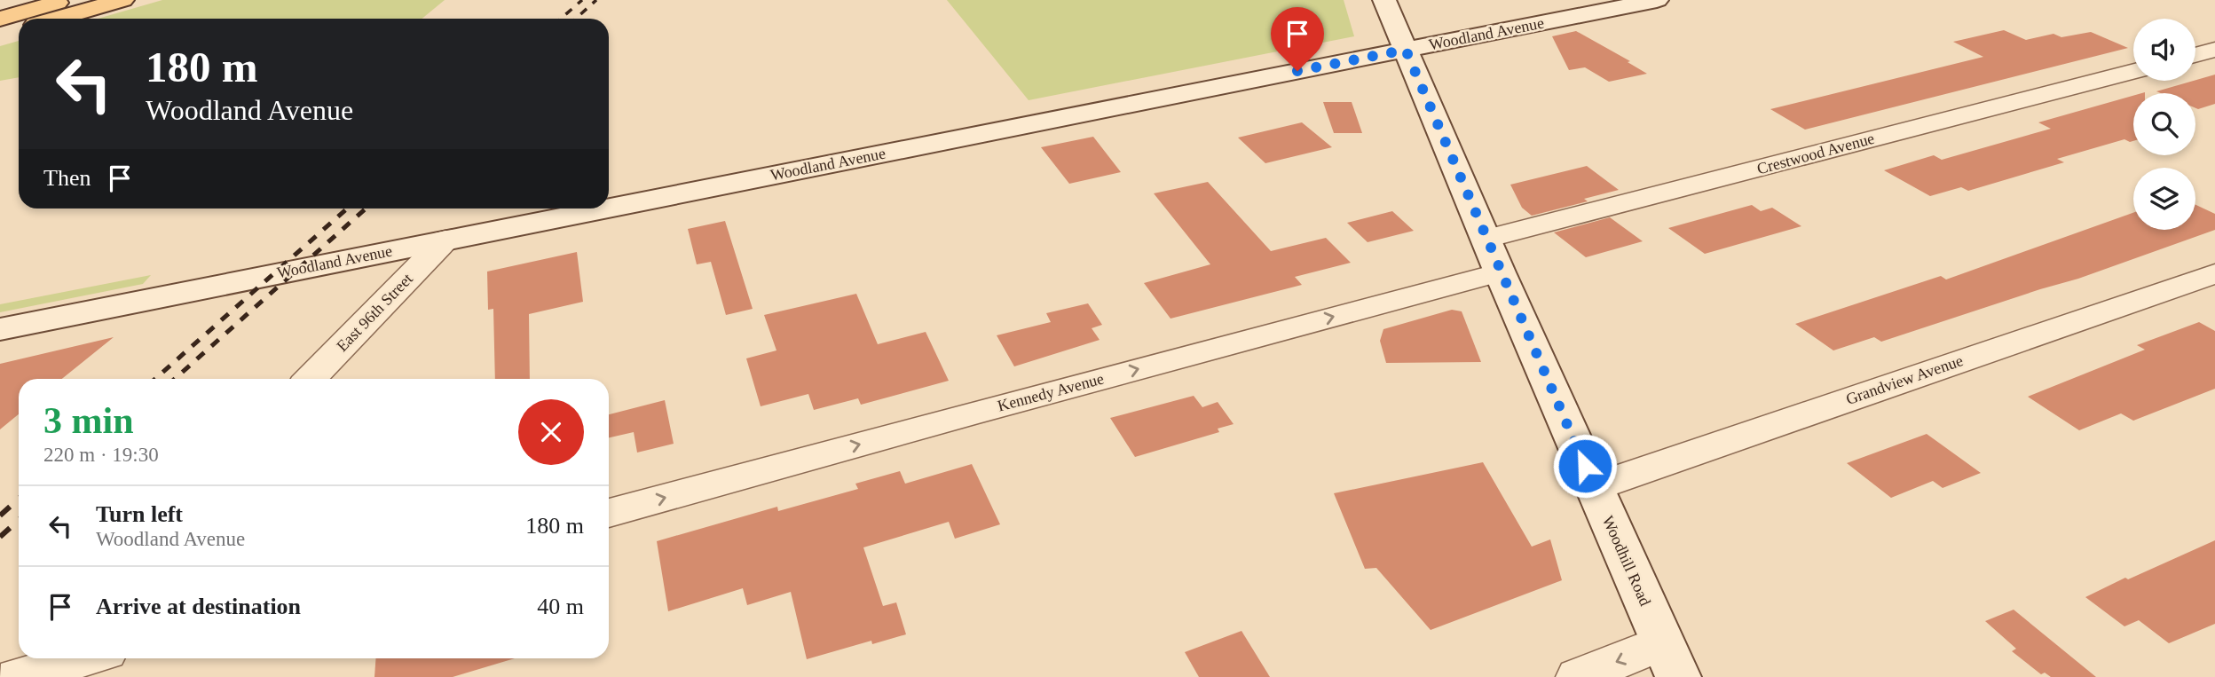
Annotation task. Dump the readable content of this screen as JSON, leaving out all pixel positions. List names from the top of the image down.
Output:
{
  "streets": {
    "main road": ["Woodland Avenue", "Woodhill Road"],
    "street": [
      "Crestwood Avenue",
      "East 96th Street",
      "Grandview Avenue",
      "Kennedy Avenue"
    ]
  },
  "crossings": [
    ["Woodland Avenue", "East 96th Street"],
    ["Woodland Avenue", "Woodhill Road"],
    ["Crestwood Avenue", "Woodhill Road"],
    ["Grandview Avenue", "Woodhill Road"],
    ["Kennedy Avenue", "Woodhill Road"]
  ],
  "one_way": ["Kennedy Avenue"],
  "page": {
    "turn": ["180 m", "Woodland Avenue"],
    "then": "Then",
    "heading": ["3 min", "220 m · 19:30"],
    "list": [
      {
        "name": "Turn left",
        "note": "Woodland Avenue",
        "value": "180 m"
      },
      {
        "name": "Arrive at destination",
        "value": "40 m"
      }
    ]
  }
}
